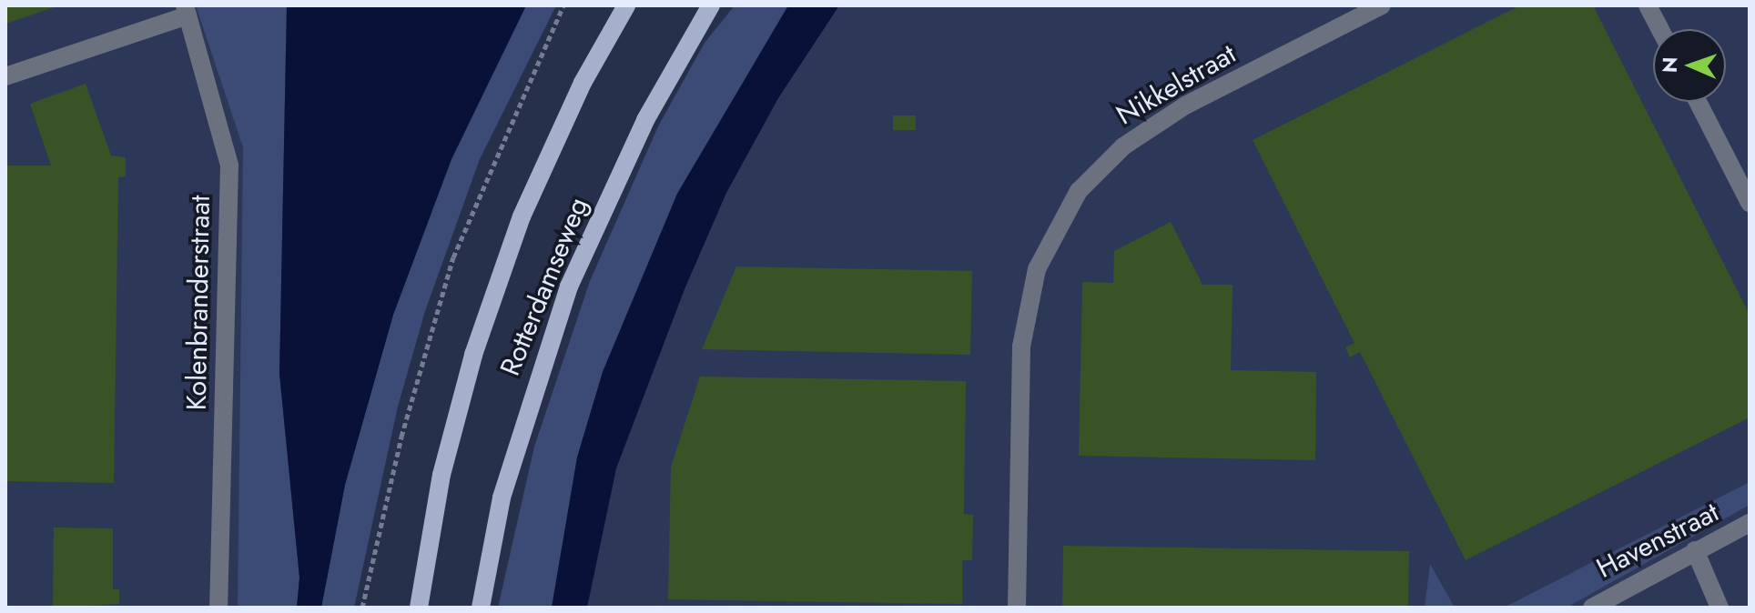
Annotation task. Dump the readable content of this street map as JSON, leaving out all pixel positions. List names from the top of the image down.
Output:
{
  "streets": {
    "main road": ["Rotterdamseweg"],
    "street": ["Nikkelstraat", "Kolenbranderstraat", "Havenstraat"]
  },
  "north": "left"
}
